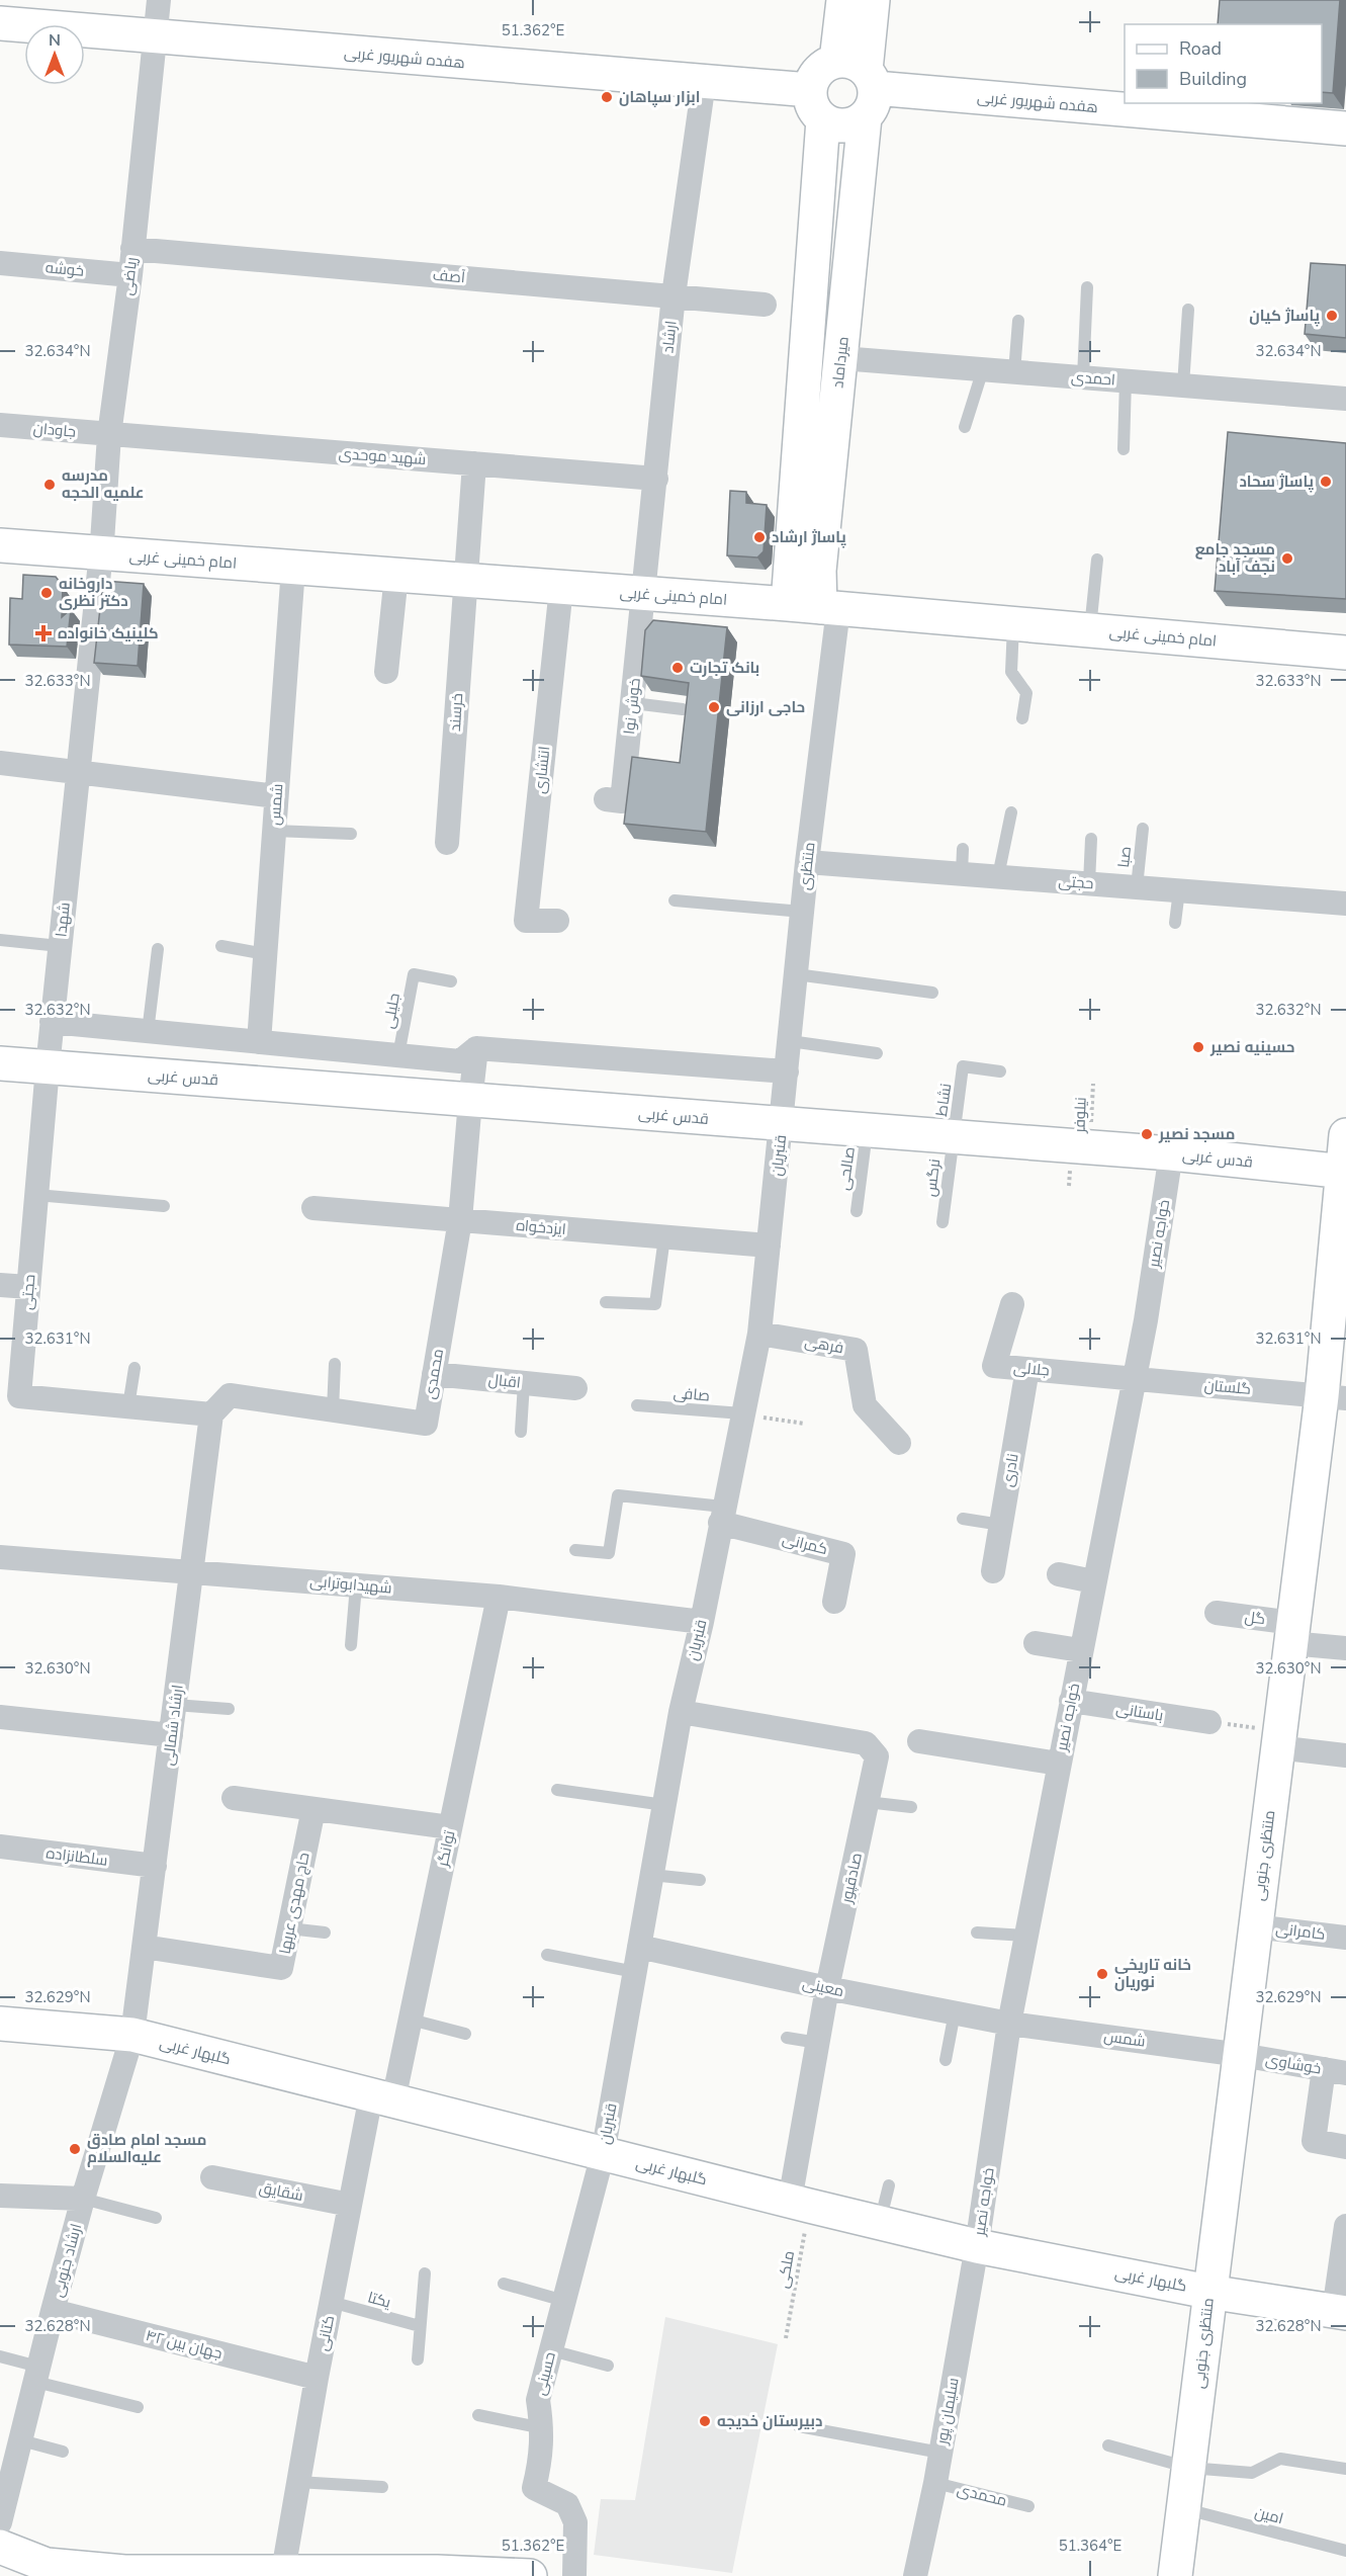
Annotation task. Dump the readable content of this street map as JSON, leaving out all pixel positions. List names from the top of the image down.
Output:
{
  "streets": {
    "street": [
      "هفده شهریور غربی",
      "خوشه",
      "ریاضی",
      "آصف",
      "ارشاد",
      "میرداماد",
      "احمدی",
      "جاودان",
      "شهید موحدی",
      "امام خمینی غربی",
      "خوش نوا",
      "خرسند",
      "انتشاری",
      "شمس",
      "منتظری",
      "حجتی",
      "شهدا",
      "قدس غربی",
      "قنبریان",
      "ایزدخواه",
      "خواجه نصیر",
      "فرهی",
      "جلالی",
      "محمدی",
      "اقبال",
      "گلستان",
      "نادری",
      "کمرانی",
      "شهیدابوترابی",
      "گل",
      "باستانی",
      "ارشاد شمالی",
      "توانگر",
      "منتظری جنوبی",
      "سلطانزاده",
      "صادقپور",
      "حاج مهدی عربها",
      "کامرانی",
      "معینی",
      "گلبهار غربی",
      "خوشاوی",
      "شقایق",
      "ارشاد جنوبی",
      "کتانی",
      "جهان بین ۴۲",
      "حسینی",
      "سلیمان پور"
    ],
    "lane": [
      "صبا",
      "جلیلی",
      "نشاط",
      "صالحی",
      "نرگس",
      "صافی",
      "یکتا",
      "امین"
    ],
    "path": ["نیلوفر", "ملکی"]
  },
  "crossings": [
    ["هفده شهریور غربی", "ریاضی"],
    ["هفده شهریور غربی", "ارشاد"],
    ["هفده شهریور غربی", "میرداماد"],
    ["خوشه", "ریاضی"],
    ["ریاضی", "آصف"],
    ["ریاضی", "جاودان"],
    ["ریاضی", "شهید موحدی"],
    ["ریاضی", "امام خمینی غربی"],
    ["ریاضی", "شهدا"],
    ["آصف", "ارشاد"],
    ["ارشاد", "شهید موحدی"],
    ["ارشاد", "امام خمینی غربی"],
    ["ارشاد", "خوش نوا"],
    ["میرداماد", "احمدی"],
    ["میرداماد", "امام خمینی غربی"],
    ["میرداماد", "منتظری"],
    ["جاودان", "شهید موحدی"],
    ["شهید موحدی", "خرسند"],
    ["امام خمینی غربی", "خوش نوا"],
    ["امام خمینی غربی", "خرسند"],
    ["امام خمینی غربی", "انتشاری"],
    ["امام خمینی غربی", "شمس"],
    ["امام خمینی غربی", "منتظری"],
    ["امام خمینی غربی", "شهدا"],
    ["شمس", "خواجه نصیر"],
    ["شمس", "منتظری جنوبی"],
    ["شمس", "معینی"],
    ["شمس", "خوشاوی"],
    ["صبا", "حجتی"],
    ["منتظری", "حجتی"],
    ["منتظری", "قدس غربی"],
    ["منتظری", "قنبریان"],
    ["حجتی", "شهدا"],
    ["حجتی", "قدس غربی"],
    ["حجتی", "محمدی"],
    ["حجتی", "ارشاد شمالی"],
    ["شهدا", "قدس غربی"],
    ["قدس غربی", "نشاط"],
    ["قدس غربی", "نیلوفر"],
    ["قدس غربی", "قنبریان"],
    ["قدس غربی", "صالحی"],
    ["قدس غربی", "نرگس"],
    ["قدس غربی", "خواجه نصیر"],
    ["قدس غربی", "محمدی"],
    ["قدس غربی", "منتظری جنوبی"],
    ["نشاط", "نرگس"],
    ["قنبریان", "ایزدخواه"],
    ["قنبریان", "فرهی"],
    ["قنبریان", "صافی"],
    ["قنبریان", "کمرانی"],
    ["قنبریان", "شهیدابوترابی"],
    ["قنبریان", "صادقپور"],
    ["قنبریان", "معینی"],
    ["قنبریان", "گلبهار غربی"],
    ["قنبریان", "حسینی"],
    ["ایزدخواه", "محمدی"],
    ["خواجه نصیر", "جلالی"],
    ["خواجه نصیر", "گلستان"],
    ["خواجه نصیر", "باستانی"],
    ["خواجه نصیر", "معینی"],
    ["خواجه نصیر", "گلبهار غربی"],
    ["خواجه نصیر", "سلیمان پور"],
    ["جلالی", "گلستان"],
    ["جلالی", "نادری"],
    ["محمدی", "اقبال"],
    ["محمدی", "ارشاد شمالی"],
    ["محمدی", "سلیمان پور"],
    ["گلستان", "منتظری جنوبی"],
    ["شهیدابوترابی", "ارشاد شمالی"],
    ["شهیدابوترابی", "توانگر"],
    ["گل", "منتظری جنوبی"],
    ["ارشاد شمالی", "سلطانزاده"],
    ["ارشاد شمالی", "حاج مهدی عربها"],
    ["ارشاد شمالی", "گلبهار غربی"],
    ["ارشاد شمالی", "ارشاد جنوبی"],
    ["توانگر", "گلبهار غربی"],
    ["توانگر", "کتانی"],
    ["منتظری جنوبی", "کامرانی"],
    ["منتظری جنوبی", "گلبهار غربی"],
    ["منتظری جنوبی", "خوشاوی"],
    ["منتظری جنوبی", "امین"],
    ["صادقپور", "معینی"],
    ["صادقپور", "گلبهار غربی"],
    ["صادقپور", "ملکی"],
    ["گلبهار غربی", "ارشاد جنوبی"],
    ["گلبهار غربی", "ملکی"],
    ["گلبهار غربی", "کتانی"],
    ["گلبهار غربی", "حسینی"],
    ["گلبهار غربی", "سلیمان پور"],
    ["شقایق", "کتانی"],
    ["ارشاد جنوبی", "جهان بین ۴۲"],
    ["یکتا", "کتانی"],
    ["کتانی", "جهان بین ۴۲"]
  ],
  "places": {
    "other": [
      "ابزار سپاهان",
      "پاساژ کیان",
      "پاساژ سحاد",
      "مدرسه علمیه الحجه",
      "پاساژ ارشاد",
      "مسجد جامع نجف آباد",
      "داروخانه دکتر نظری",
      "بانک تجارت",
      "حاجی ارزانی",
      "حسینیه نصیر",
      "مسجد نصیر",
      "خانه تاریخی نوریان",
      "مسجد امام صادق علیه‌السلام",
      "دبیرستان خدیجه"
    ],
    "health": ["کلینیک خانواده"]
  },
  "legend": ["Road", "Building"],
  "north": "top",
  "coordinates": [
    "51.362°E",
    "32.634°N",
    "32.633°N",
    "32.632°N",
    "32.631°N",
    "32.630°N",
    "32.629°N",
    "32.628°N",
    "51.364°E"
  ]
}
